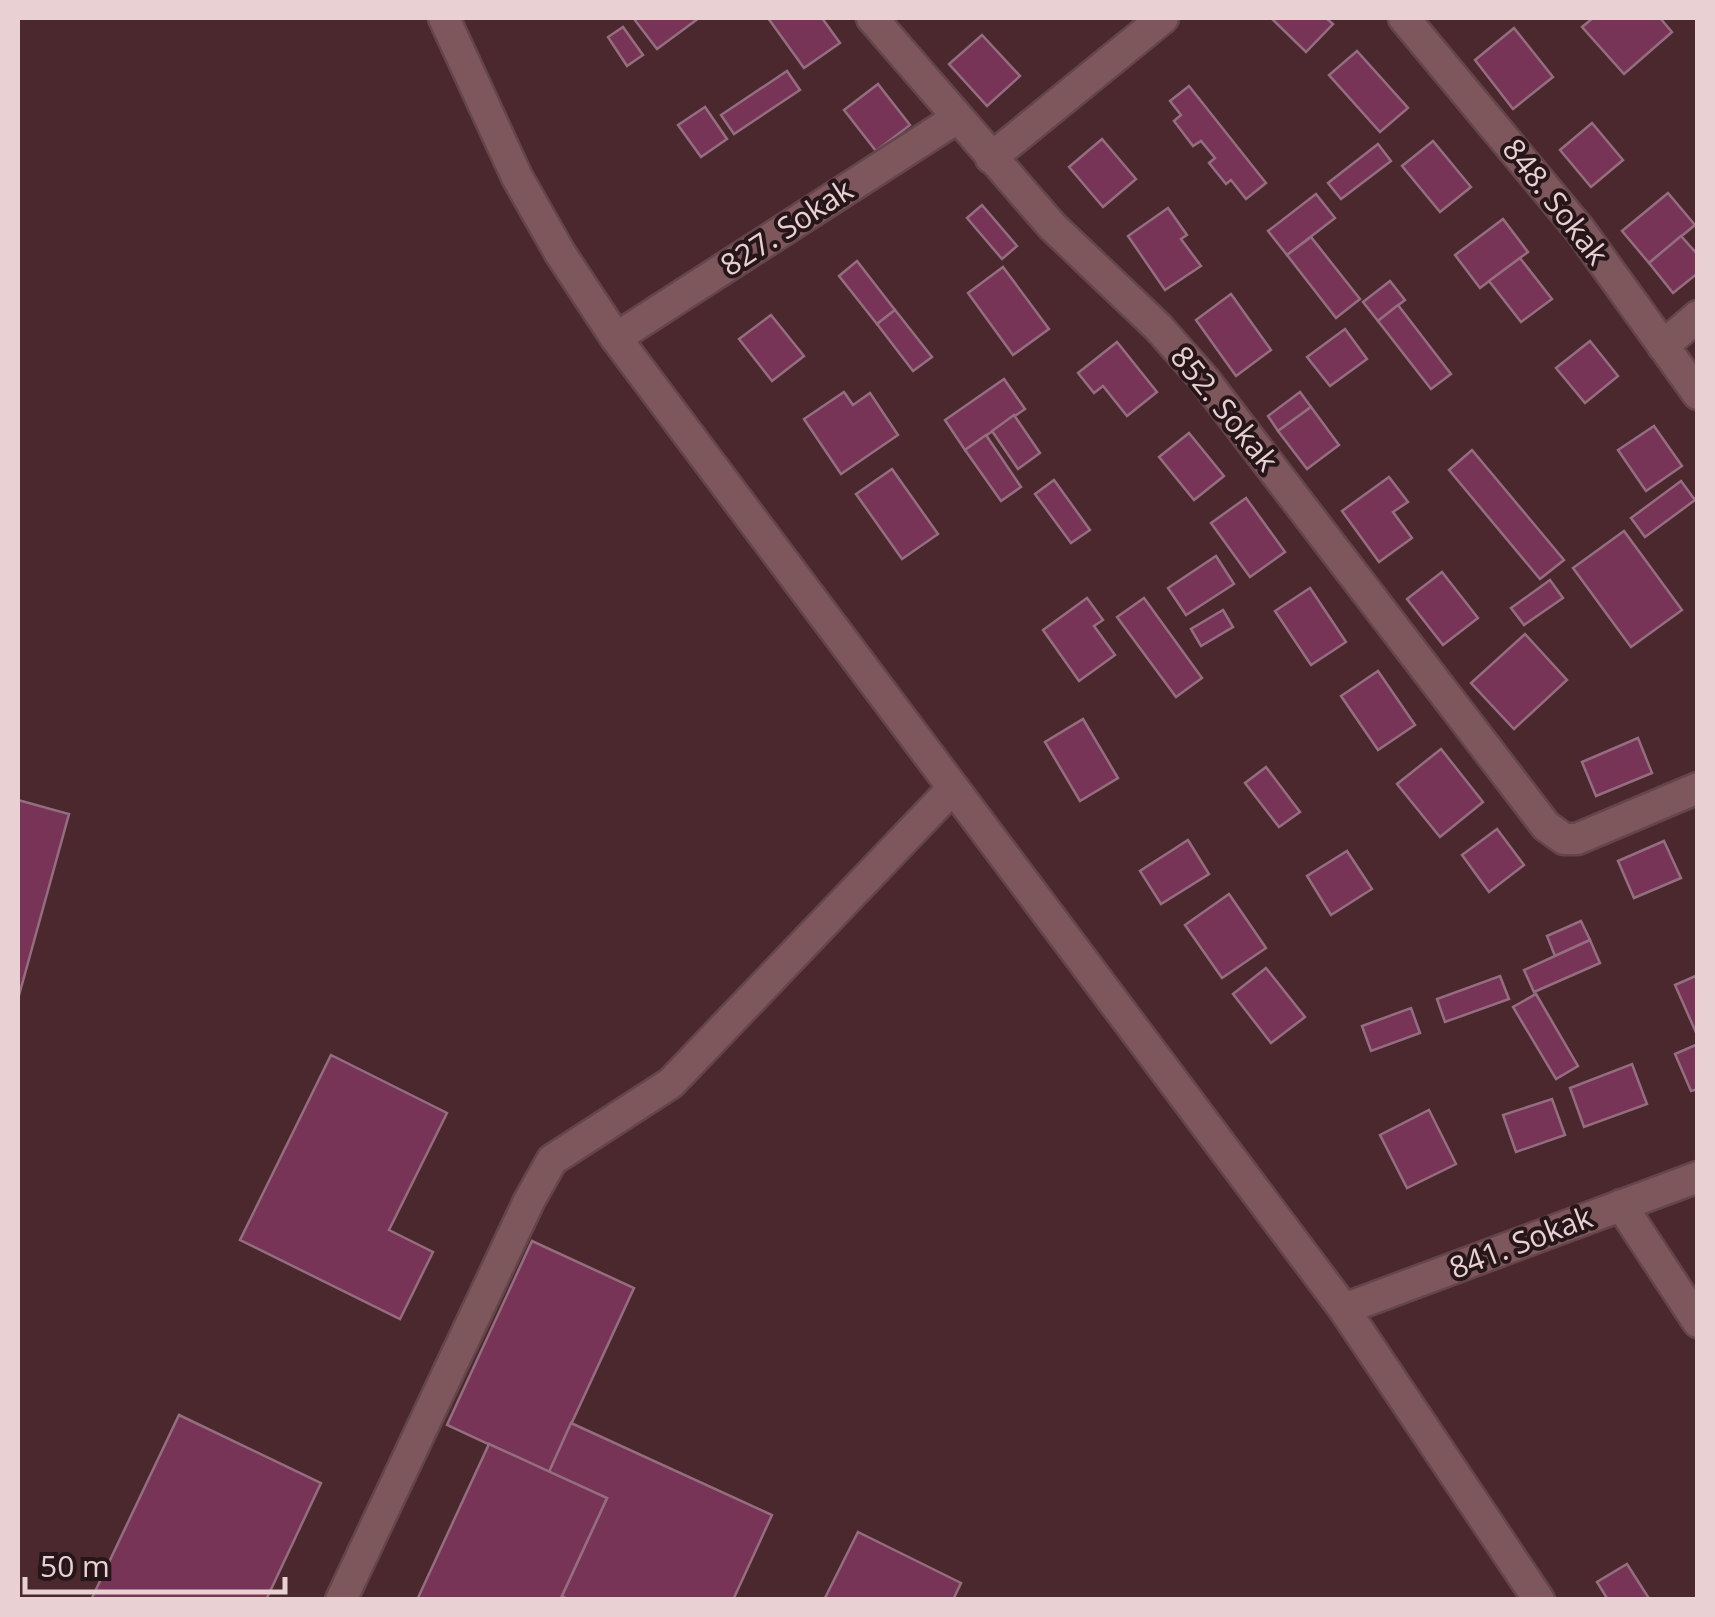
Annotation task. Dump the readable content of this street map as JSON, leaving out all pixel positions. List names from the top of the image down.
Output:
{
  "streets": {
    "street": [
      "848. Sokak",
      "827. Sokak",
      "852. Sokak",
      "841. Sokak"
    ]
  },
  "crossings": [
    ["827. Sokak", "852. Sokak"]
  ],
  "scale_bar": "50 m"
}
